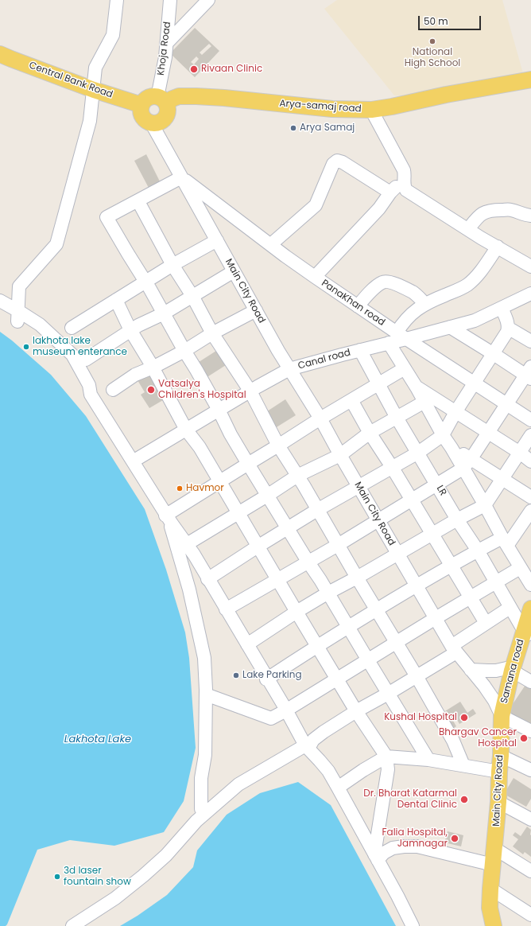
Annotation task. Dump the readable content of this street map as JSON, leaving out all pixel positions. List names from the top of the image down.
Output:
{
  "streets": {
    "main road": [
      "Central Bank Road",
      "Arya-samaj road",
      "Main City Road",
      "Samana road"
    ],
    "street": [
      "Khoja Road",
      "PanaKhan road",
      "Canal road",
      "LR"
    ]
  },
  "crossings": [
    ["Khoja Road", "Central Bank Road"],
    ["Khoja Road", "Arya-samaj road"],
    ["Khoja Road", "Main City Road"],
    ["Central Bank Road", "Arya-samaj road"],
    ["Central Bank Road", "Main City Road"],
    ["Arya-samaj road", "Main City Road"],
    ["Main City Road", "PanaKhan road"],
    ["Main City Road", "Canal road"],
    ["Main City Road", "Samana road"],
    ["PanaKhan road", "Canal road"],
    ["Canal road", "LR"],
    ["LR", "Samana road"]
  ],
  "water": ["Lakhota Lake"],
  "places": [
    "National High School",
    "Rivaan Clinic",
    "Arya Samaj",
    "lakhota lake museum enterance",
    "Vatsalya Children's Hospital",
    "Havmor",
    "Lake Parking",
    "Kushal Hospital",
    "Bhargav Cancer Hospital",
    "Dr. Bharat Katarmal Dental Clinic",
    "Falia Hospital, Jamnagar",
    "3d laser fountain show"
  ],
  "scale_bar": "50 m"
}
